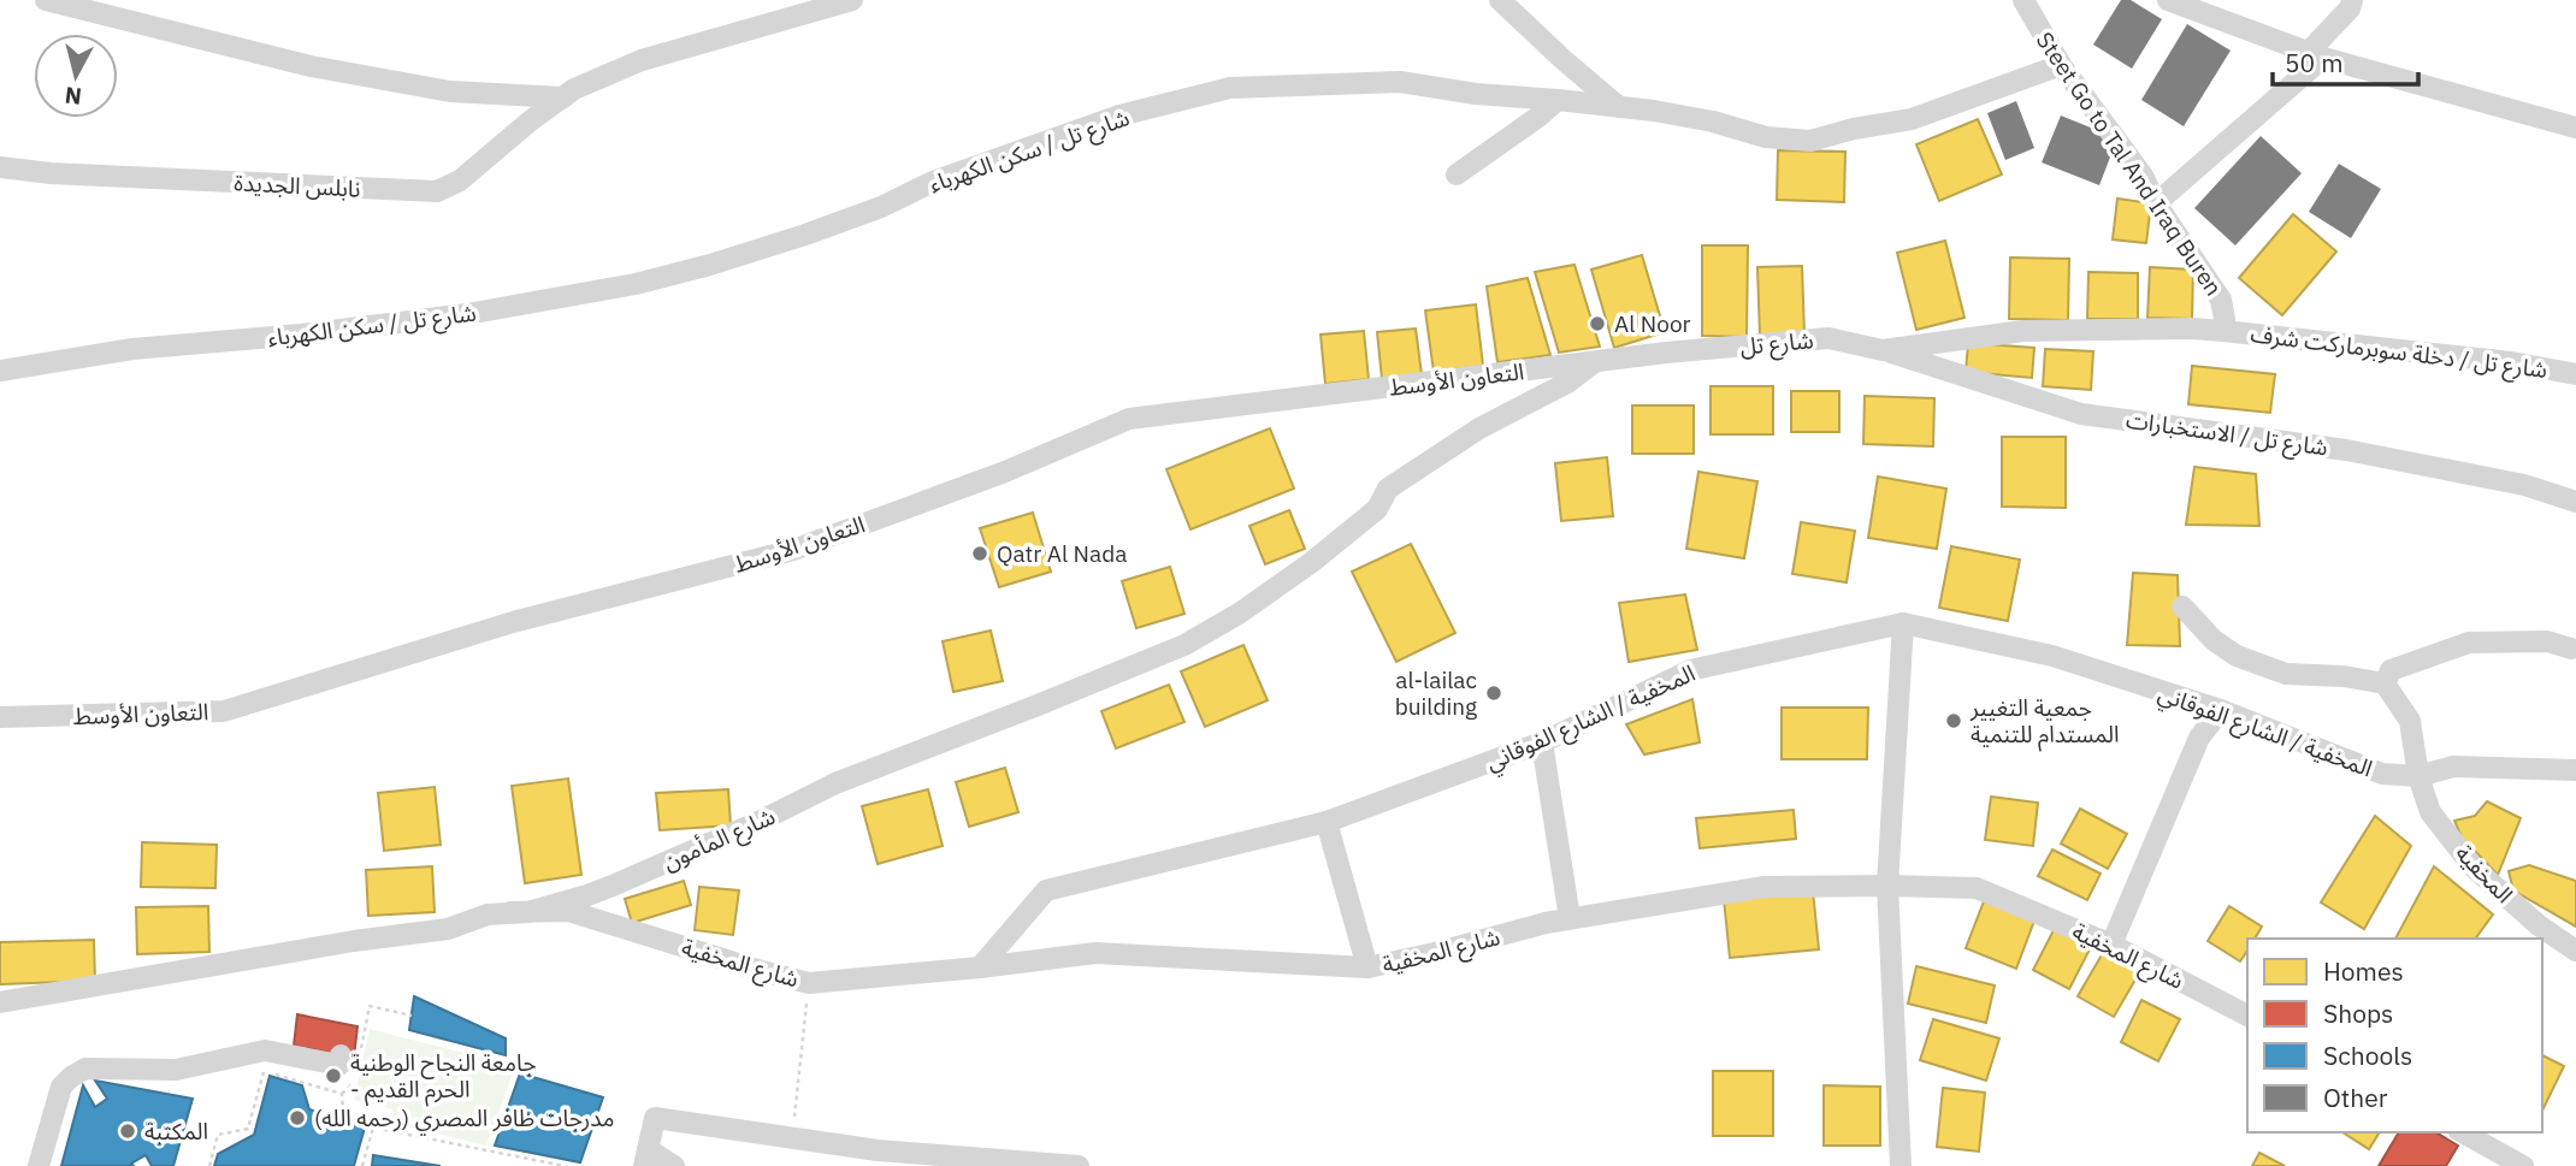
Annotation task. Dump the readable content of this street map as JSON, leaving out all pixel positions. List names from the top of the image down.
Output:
{
  "streets": {
    "street": [
      "شارع تل / سكن الكهرباء",
      "Steet Go to Tal And Iraq Buren",
      "نابلس الجديدة",
      "شارع تل",
      "شارع تل / دخلة سوبرماركت شرف",
      "التعاون الأوسط",
      "شارع تل / الاستخبارات",
      "المخفية / الشارع الفوقاني",
      "شارع المأمون",
      "المخفية",
      "شارع المخفية"
    ]
  },
  "crossings": [
    ["شارع تل / سكن الكهرباء", "Steet Go to Tal And Iraq Buren"],
    ["Steet Go to Tal And Iraq Buren", "شارع تل"],
    ["Steet Go to Tal And Iraq Buren", "شارع تل / دخلة سوبرماركت شرف"],
    ["شارع تل", "شارع تل / دخلة سوبرماركت شرف"],
    ["شارع تل", "التعاون الأوسط"],
    ["شارع تل", "شارع تل / الاستخبارات"],
    ["شارع تل", "شارع المأمون"],
    ["المخفية / الشارع الفوقاني", "المخفية"],
    ["المخفية / الشارع الفوقاني", "شارع المخفية"],
    ["شارع المأمون", "شارع المخفية"]
  ],
  "places": [
    "Al Noor",
    "Qatr Al Nada",
    "al-lailac building",
    "جمعية التغيير المستدام للتنمية",
    "جامعة النجاح الوطنية - الحرم القديم",
    "مدرجات ظافر المصري (رحمه الله)",
    "المكتبة"
  ],
  "legend": [
    "Homes",
    "Shops",
    "Schools",
    "Other"
  ],
  "scale_bar": "50 m",
  "north": "bottom"
}
